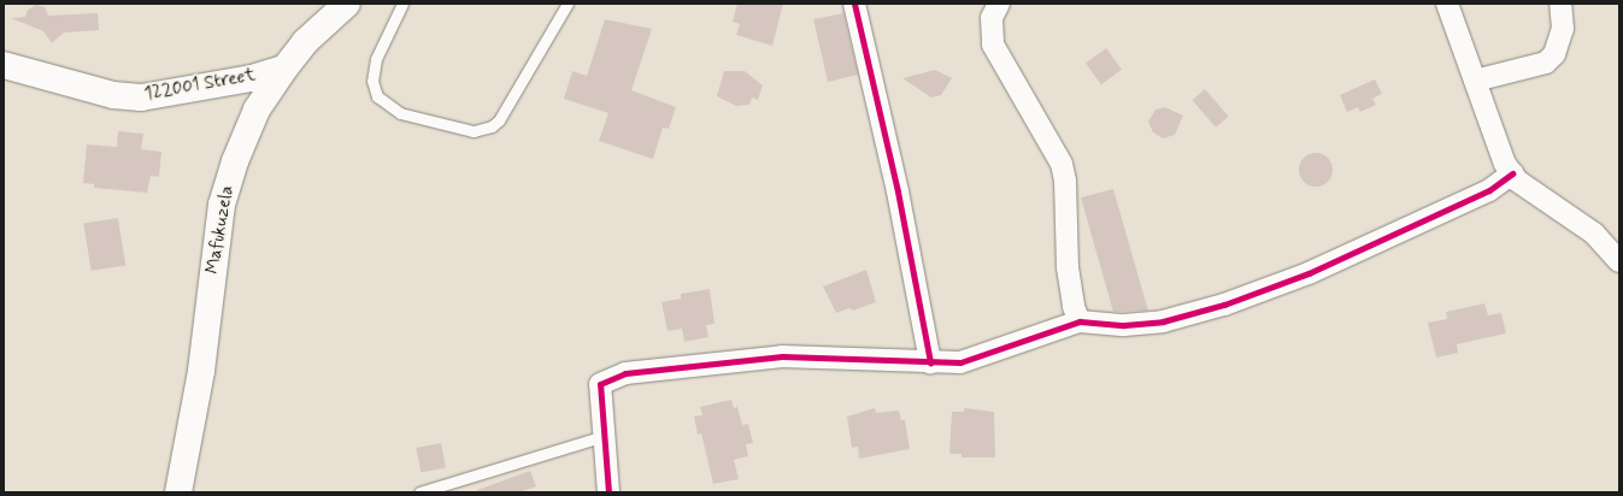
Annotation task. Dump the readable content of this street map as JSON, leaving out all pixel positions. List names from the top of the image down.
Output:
{
  "streets": {
    "main road": ["122001 Street", "Mafukuzela"]
  },
  "crossings": [
    ["122001 Street", "Mafukuzela"]
  ]
}
